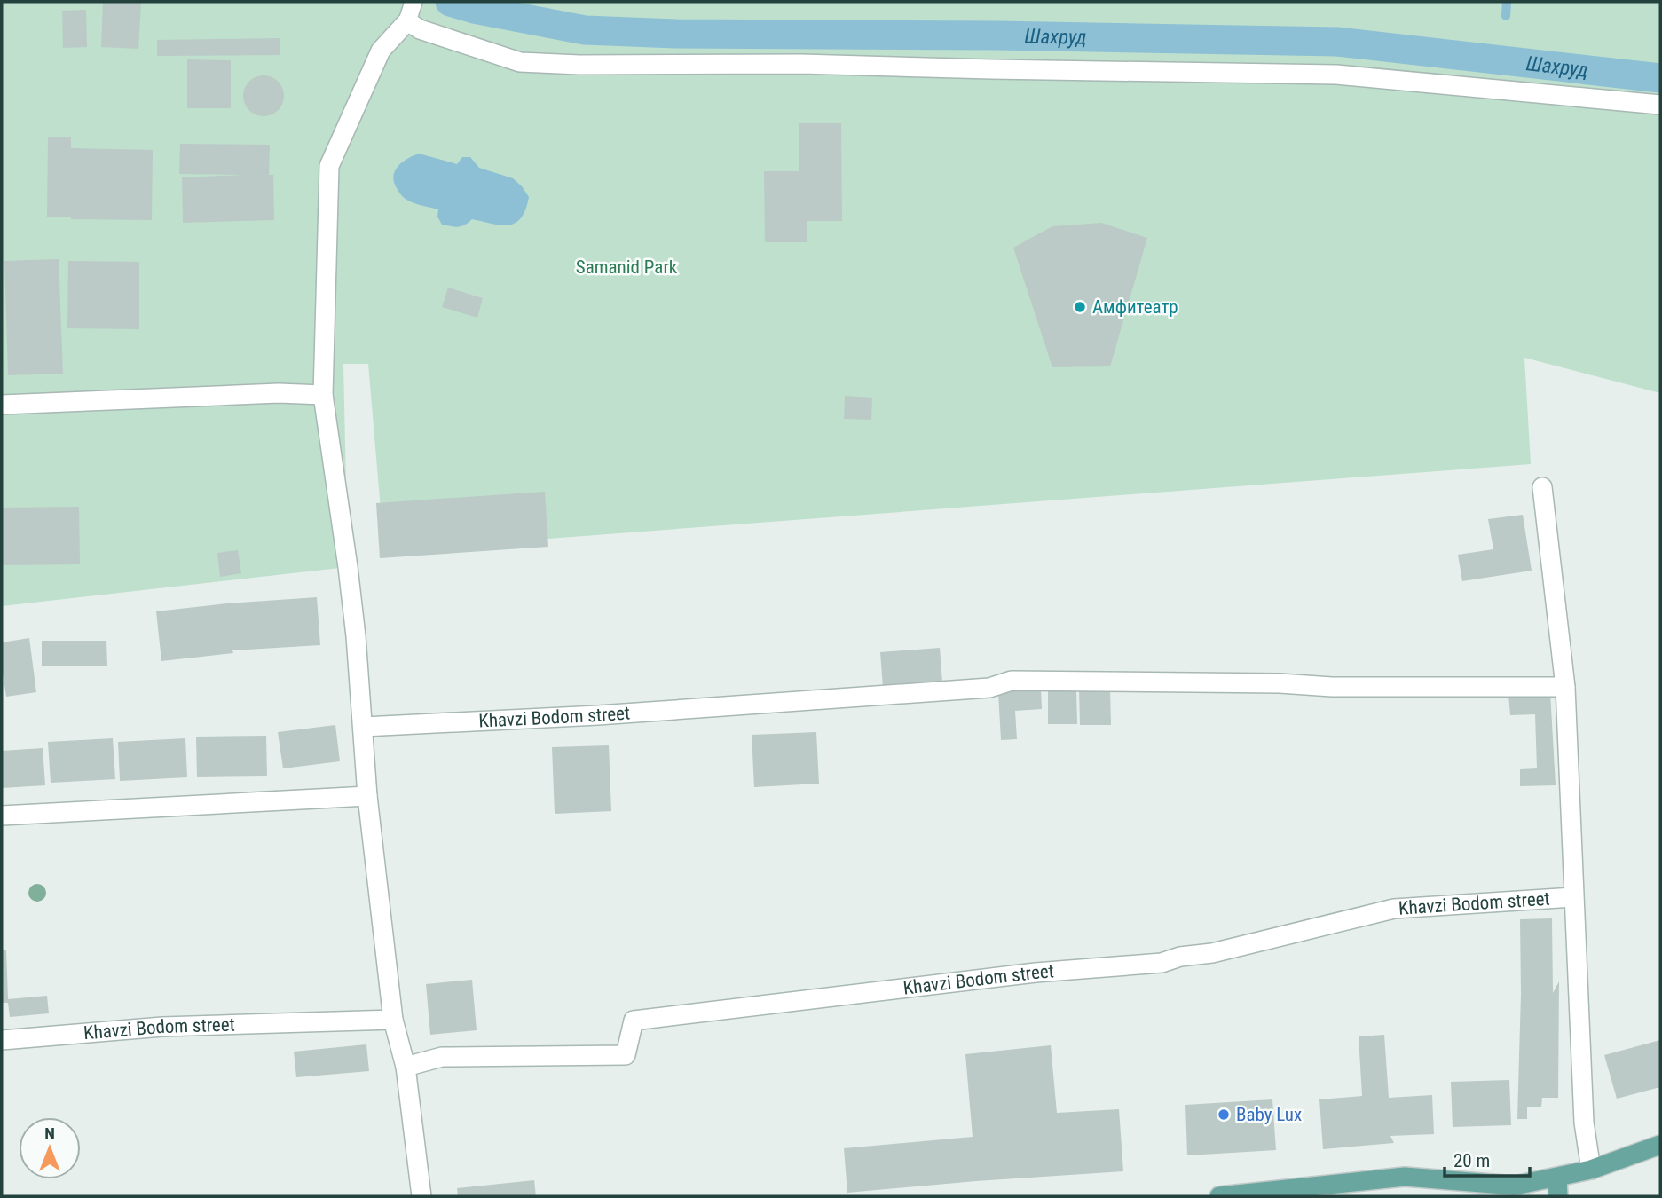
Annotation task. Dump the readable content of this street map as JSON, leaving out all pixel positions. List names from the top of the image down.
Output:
{
  "streets": {
    "street": ["Khavzi Bodom street"]
  },
  "water": ["Шахруд"],
  "parks": ["Samanid Park"],
  "places": ["Амфитеатр", "Baby Lux"],
  "scale_bar": "20 m",
  "north": "top"
}
